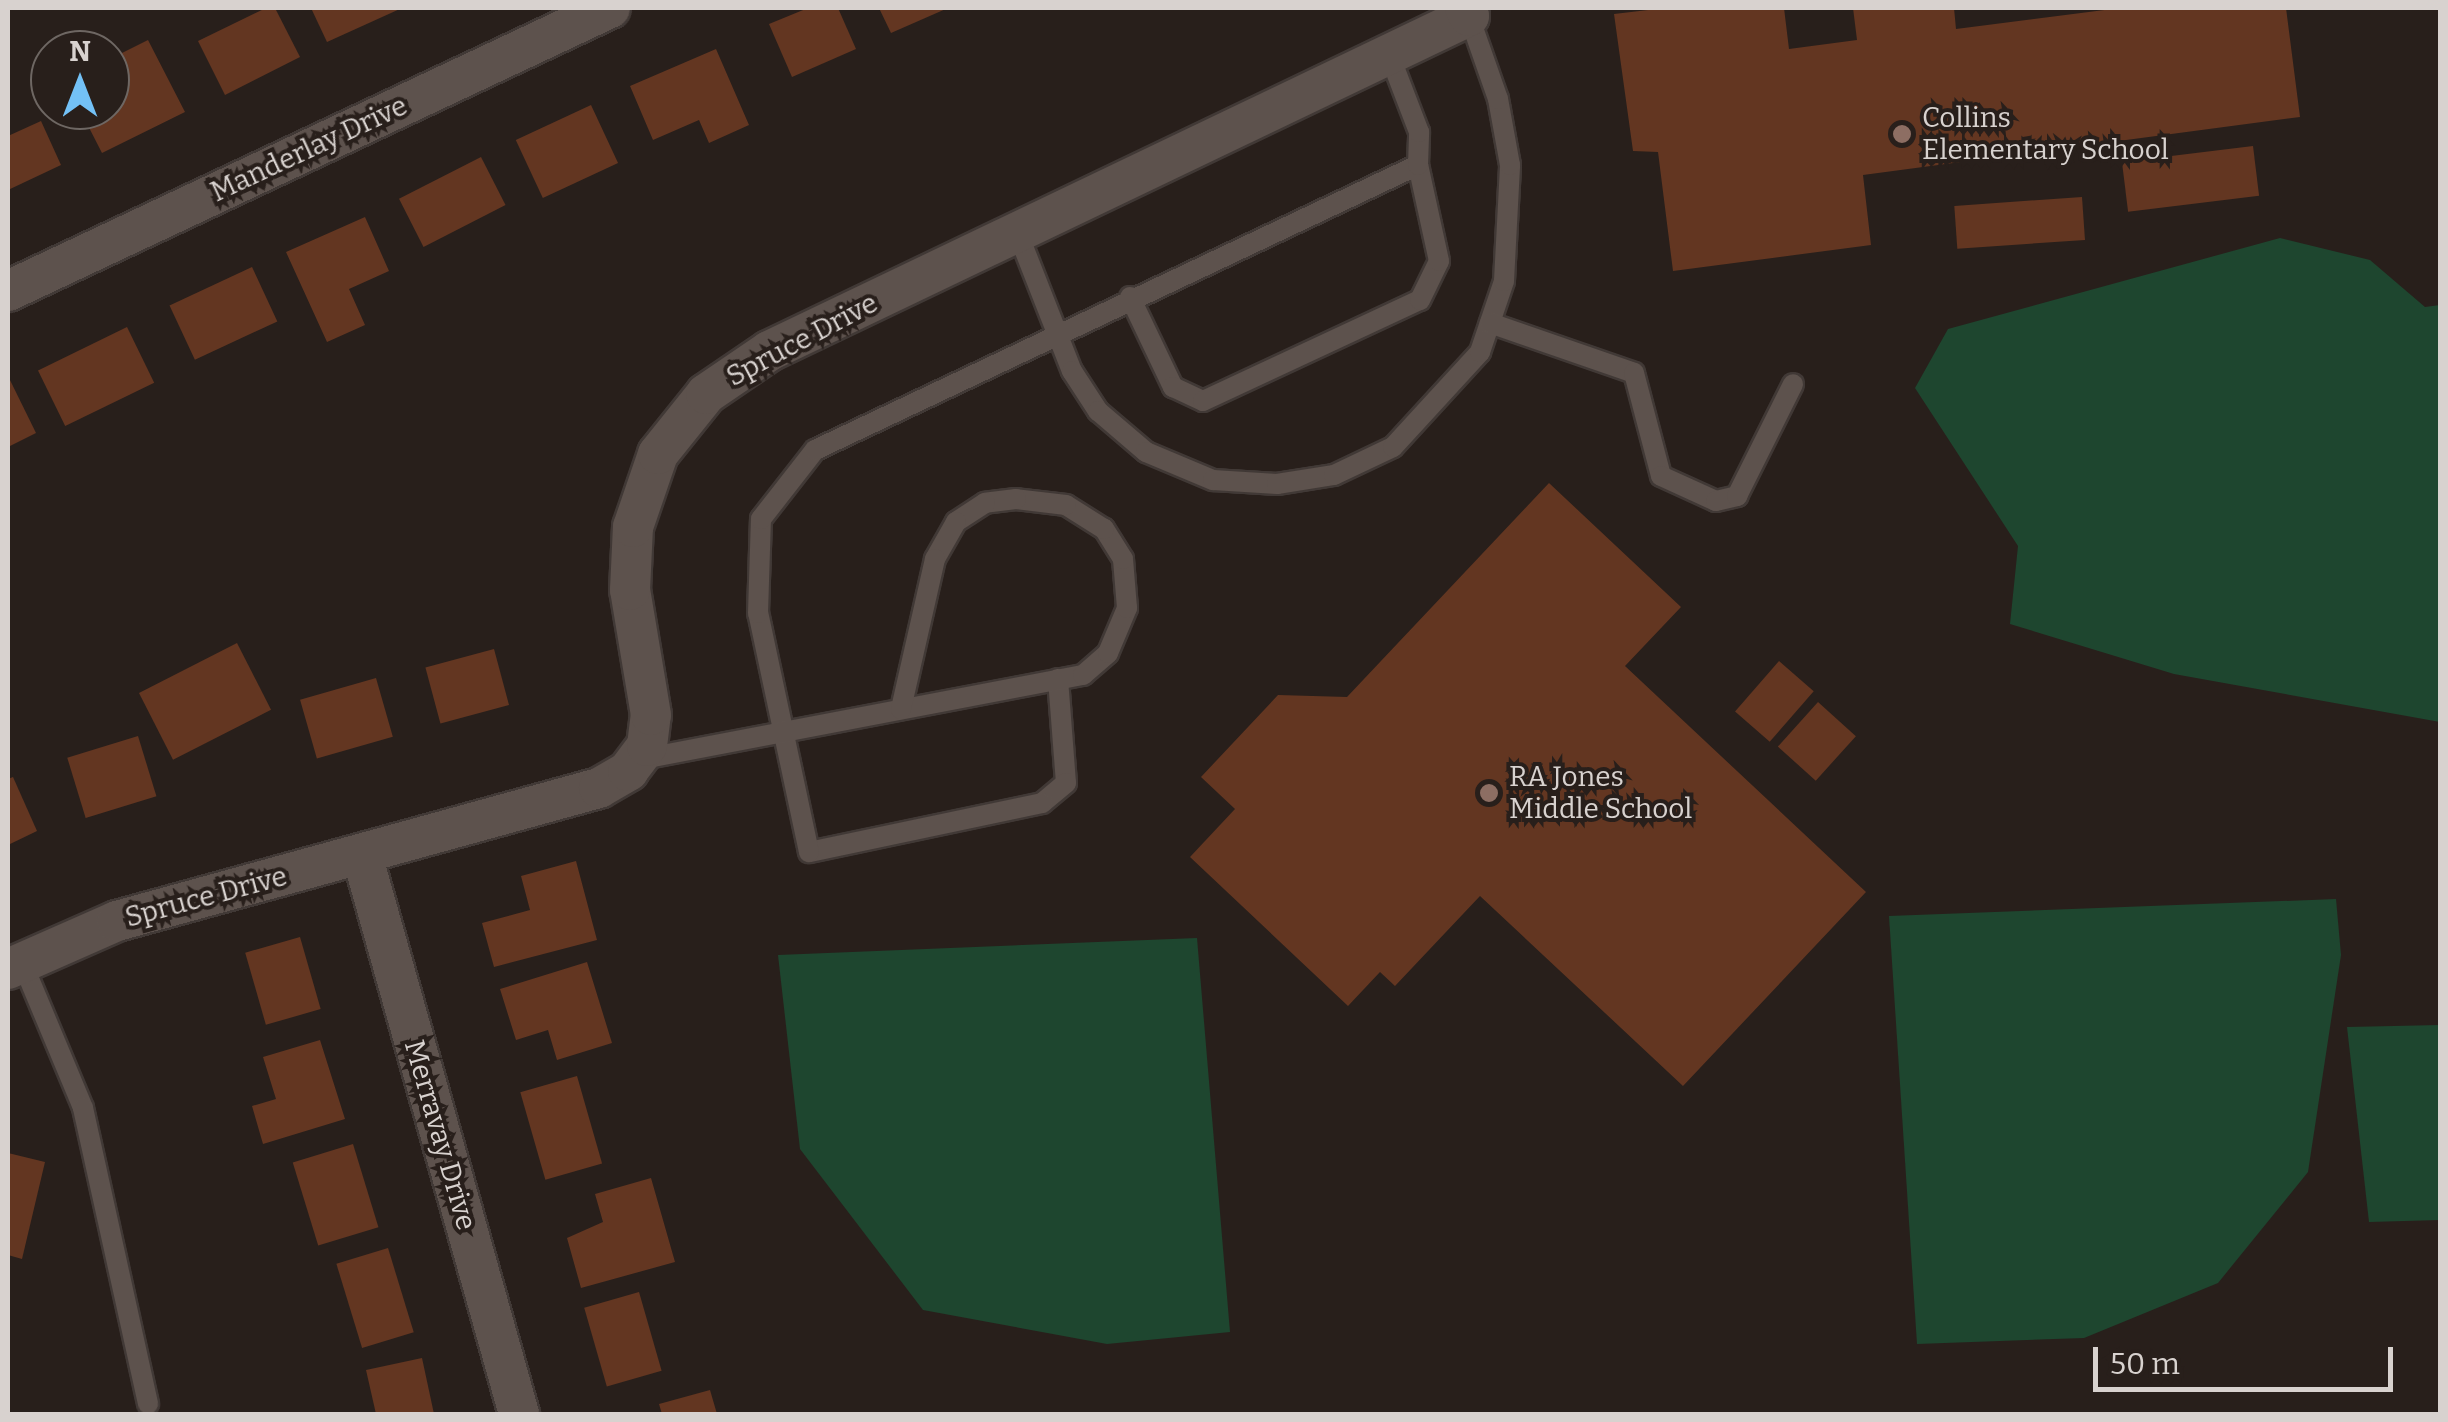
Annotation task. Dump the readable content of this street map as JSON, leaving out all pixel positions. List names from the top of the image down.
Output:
{
  "streets": {
    "street": ["Manderlay Drive", "Spruce Drive", "Merravay Drive"]
  },
  "crossings": [
    ["Spruce Drive", "Merravay Drive"]
  ],
  "places": ["Collins Elementary School", "RA Jones Middle School"],
  "scale_bar": "50 m",
  "north": "top"
}
